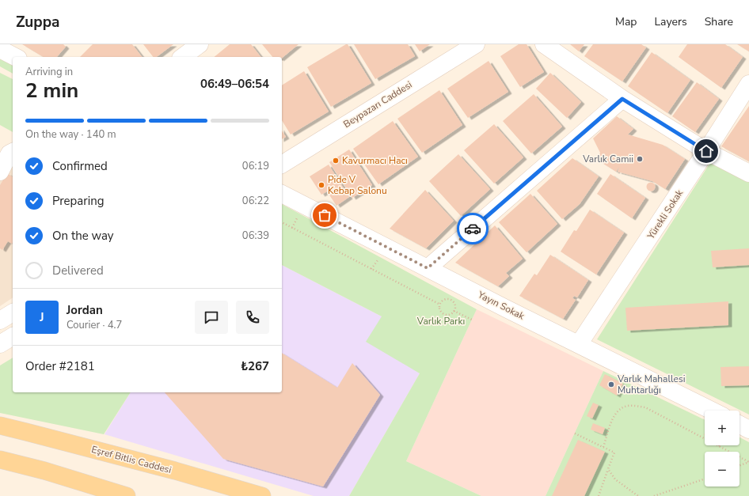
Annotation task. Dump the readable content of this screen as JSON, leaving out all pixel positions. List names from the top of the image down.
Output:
{
  "streets": {
    "main road": ["Eşref Bitlis Caddesi"],
    "street": ["Beypazarı Caddesi", "Yürekli Sokak", "Yayın Sokak"]
  },
  "crossings": [
    ["Yürekli Sokak", "Yayın Sokak"]
  ],
  "parks": ["Varlık Parkı"],
  "places": [
    "Varlık Camii",
    "Kavurmacı Hacı",
    "Pide V Kebap Salonu",
    "Varlık Mahallesi Muhtarlığı"
  ],
  "page": {
    "header": "Zuppa",
    "nav": ["Map", "Layers", "Share"],
    "heading": ["2 min", "Arriving in", "06:49–06:54"],
    "panel": [
      "Jordan",
      "Courier · 4.7",
      "Order #2181",
      "₺267"
    ],
    "bar": "On the way · 140 m",
    "list": [
      ["Confirmed", "06:19"],
      ["Preparing", "06:22"],
      ["On the way", "06:39"],
      "Delivered"
    ],
    "round": "J",
    "map_buttons": ["+", "−"]
  }
}
